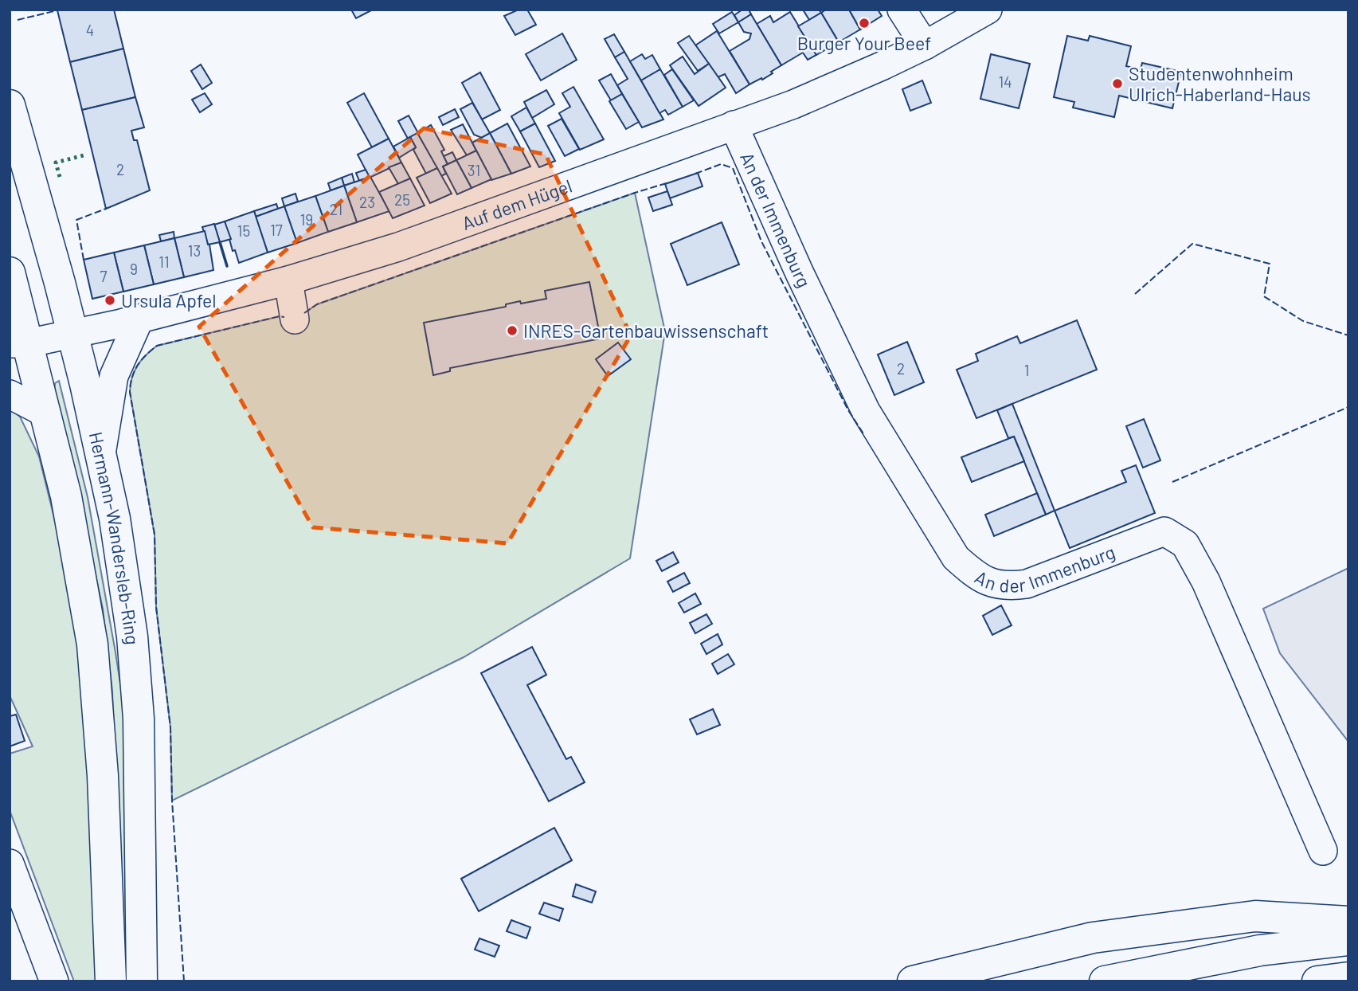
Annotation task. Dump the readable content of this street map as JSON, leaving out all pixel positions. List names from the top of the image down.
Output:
{
  "streets": {
    "main road": ["Hermann-Wandersleb-Ring"],
    "street": ["Auf dem Hügel", "An der Immenburg"]
  },
  "crossings": [
    ["Auf dem Hügel", "An der Immenburg"],
    ["Auf dem Hügel", "Hermann-Wandersleb-Ring"]
  ],
  "places": [
    "Burger Your Beef",
    "Studentenwohnheim Ulrich-Haberland-Haus",
    "Ursula Apfel",
    "INRES-Gartenbauwissenschaft"
  ],
  "house_numbers": [
    "4",
    "14",
    "2",
    "31",
    "25",
    "23",
    "21",
    "19",
    "17",
    "15",
    "13",
    "11",
    "9",
    "7",
    "2",
    "1"
  ]
}
